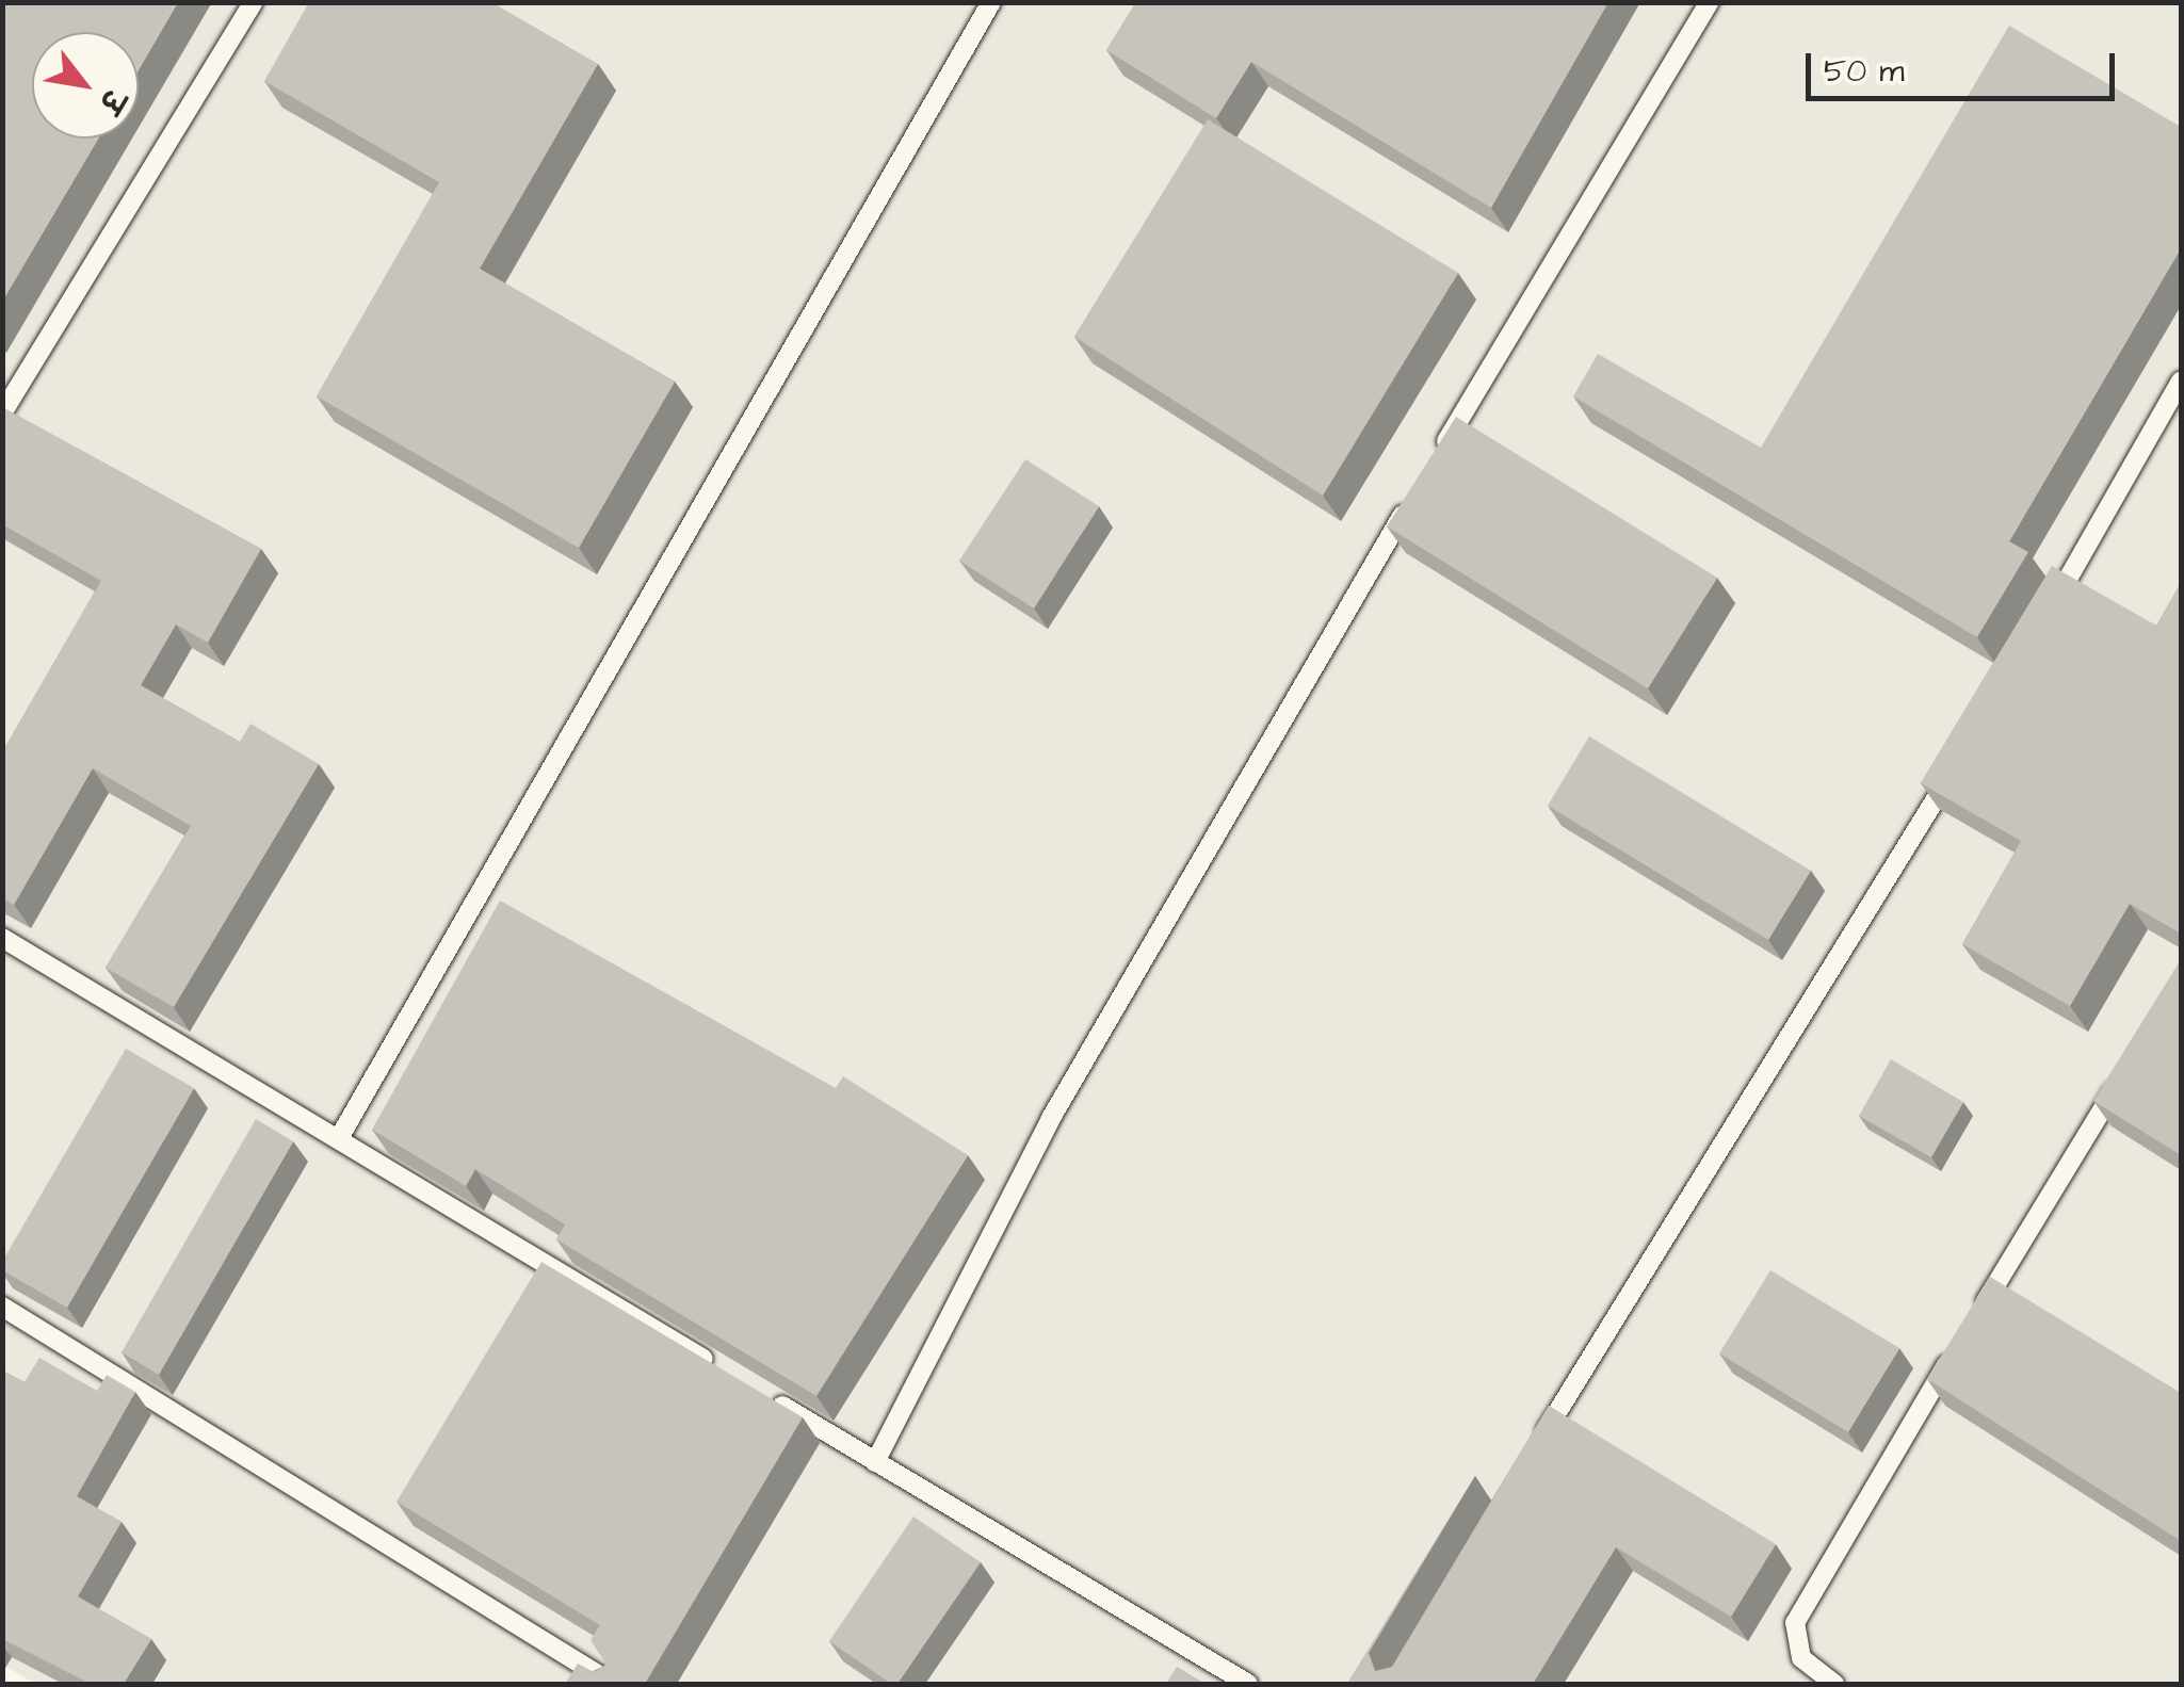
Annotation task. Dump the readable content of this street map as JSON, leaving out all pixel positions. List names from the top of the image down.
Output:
{
  "scale_bar": "50 m",
  "north": "bottom right"
}
